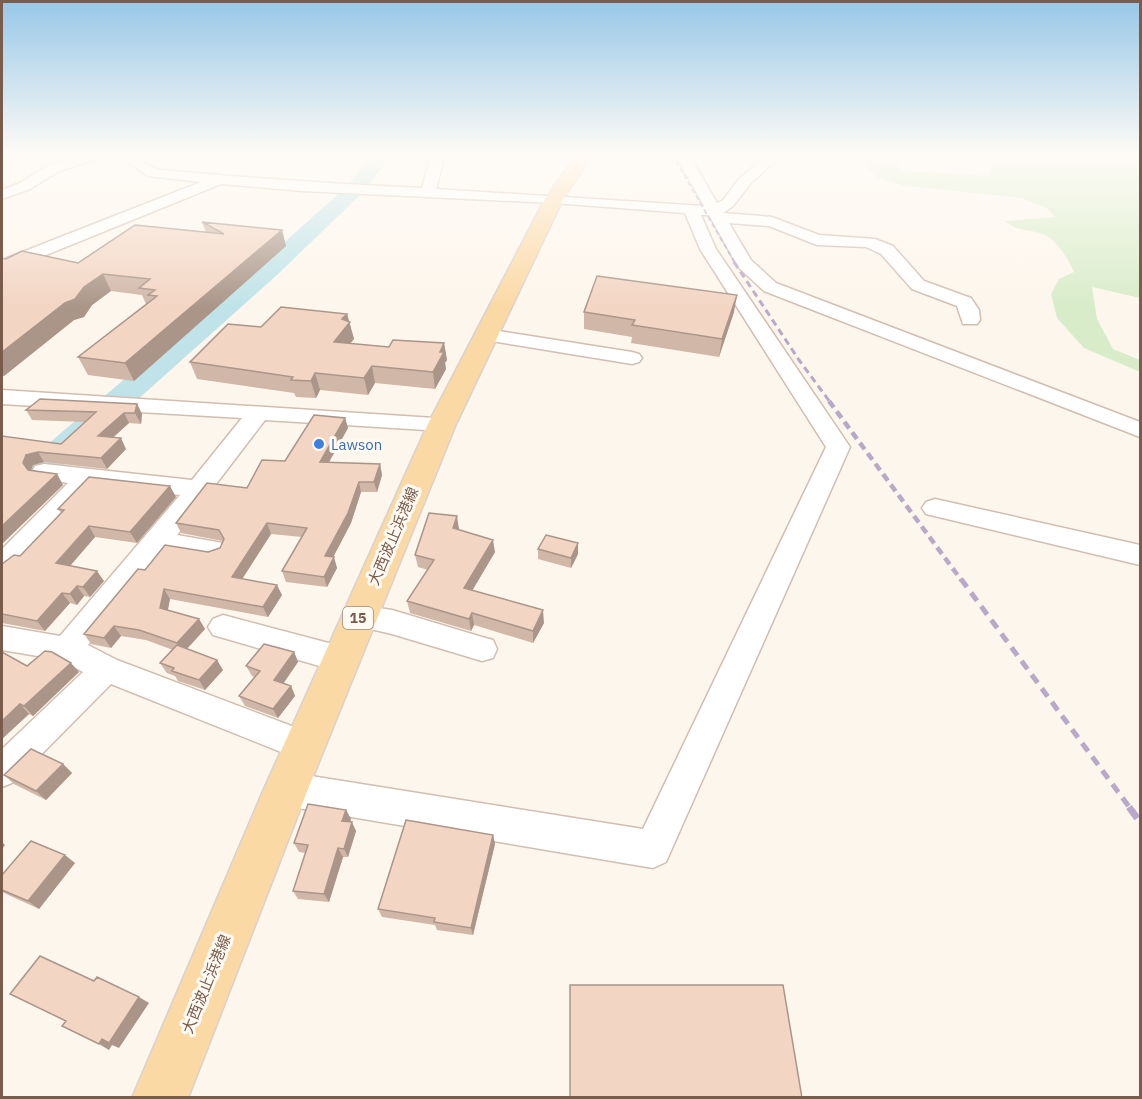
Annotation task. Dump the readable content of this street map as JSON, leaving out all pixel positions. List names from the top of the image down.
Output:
{
  "streets": {
    "main road": ["大西波止浜港線", "15"]
  },
  "places": ["Lawson"]
}
